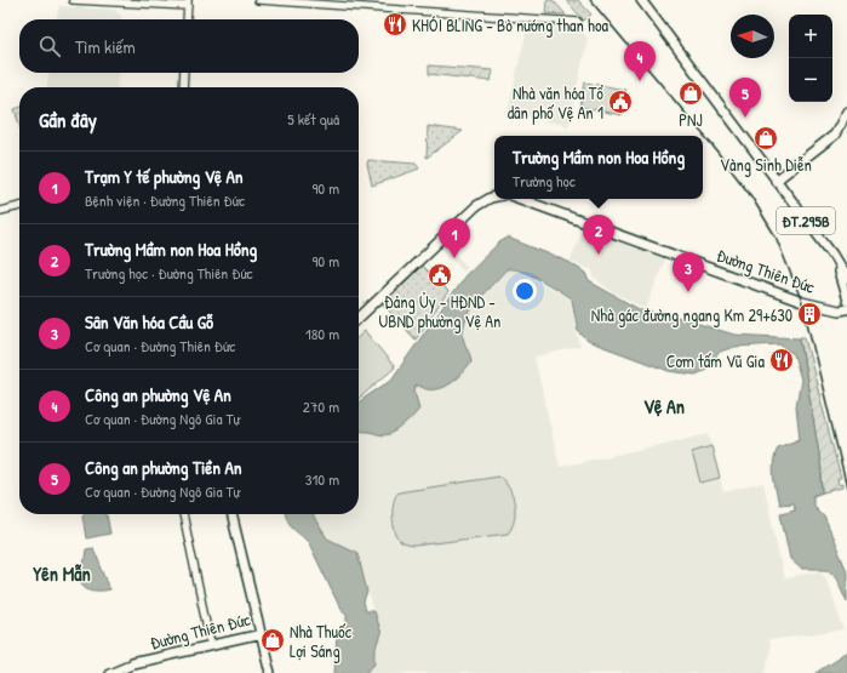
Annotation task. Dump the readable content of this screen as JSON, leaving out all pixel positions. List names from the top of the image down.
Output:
{
  "streets": {
    "main road": ["ĐT.295B", "Đường Thiên Đức"]
  },
  "districts": ["Vệ An", "Yên Mẫn"],
  "places": {
    "restaurant": ["KHÓI BLING - Bò nướng than hoa", "Cơm tấm Vũ Gia"],
    "shop": ["PNJ", "Vàng Sinh Diễn", "Nhà Thuốc Lợi Sáng"],
    "public building": ["Nhà văn hóa Tổ dân phố Vệ An 1", "Đảng Ủy - HĐND - UBND phường Vệ An"],
    "building": ["Nhà gác đường ngang Km 29+630"]
  },
  "north": "left",
  "page": {
    "map_buttons": ["+", "−"],
    "search": "Tìm kiếm",
    "pins": [
      "4",
      "5",
      "2",
      "1",
      "3"
    ],
    "heading": ["Gần đây", "5 kết quả"],
    "popup": ["Trường Mầm non Hoa Hồng", "Trường học"],
    "list": [
      {
        "mark": "1",
        "name": "Trạm Y tế phường Vệ An",
        "note": "Bệnh viện · Đường Thiên Đức",
        "value": "90 m"
      },
      {
        "mark": "2",
        "name": "Trường Mầm non Hoa Hồng",
        "note": "Trường học · Đường Thiên Đức",
        "value": "90 m"
      },
      {
        "mark": "3",
        "name": "Sân Văn hóa Cầu Gỗ",
        "note": "Cơ quan · Đường Thiên Đức",
        "value": "180 m"
      },
      {
        "mark": "4",
        "name": "Công an phường Vệ An",
        "note": "Cơ quan · Đường Ngô Gia Tự",
        "value": "270 m"
      },
      {
        "mark": "5",
        "name": "Công an phường Tiền An",
        "note": "Cơ quan · Đường Ngô Gia Tự",
        "value": "310 m"
      }
    ]
  }
}
